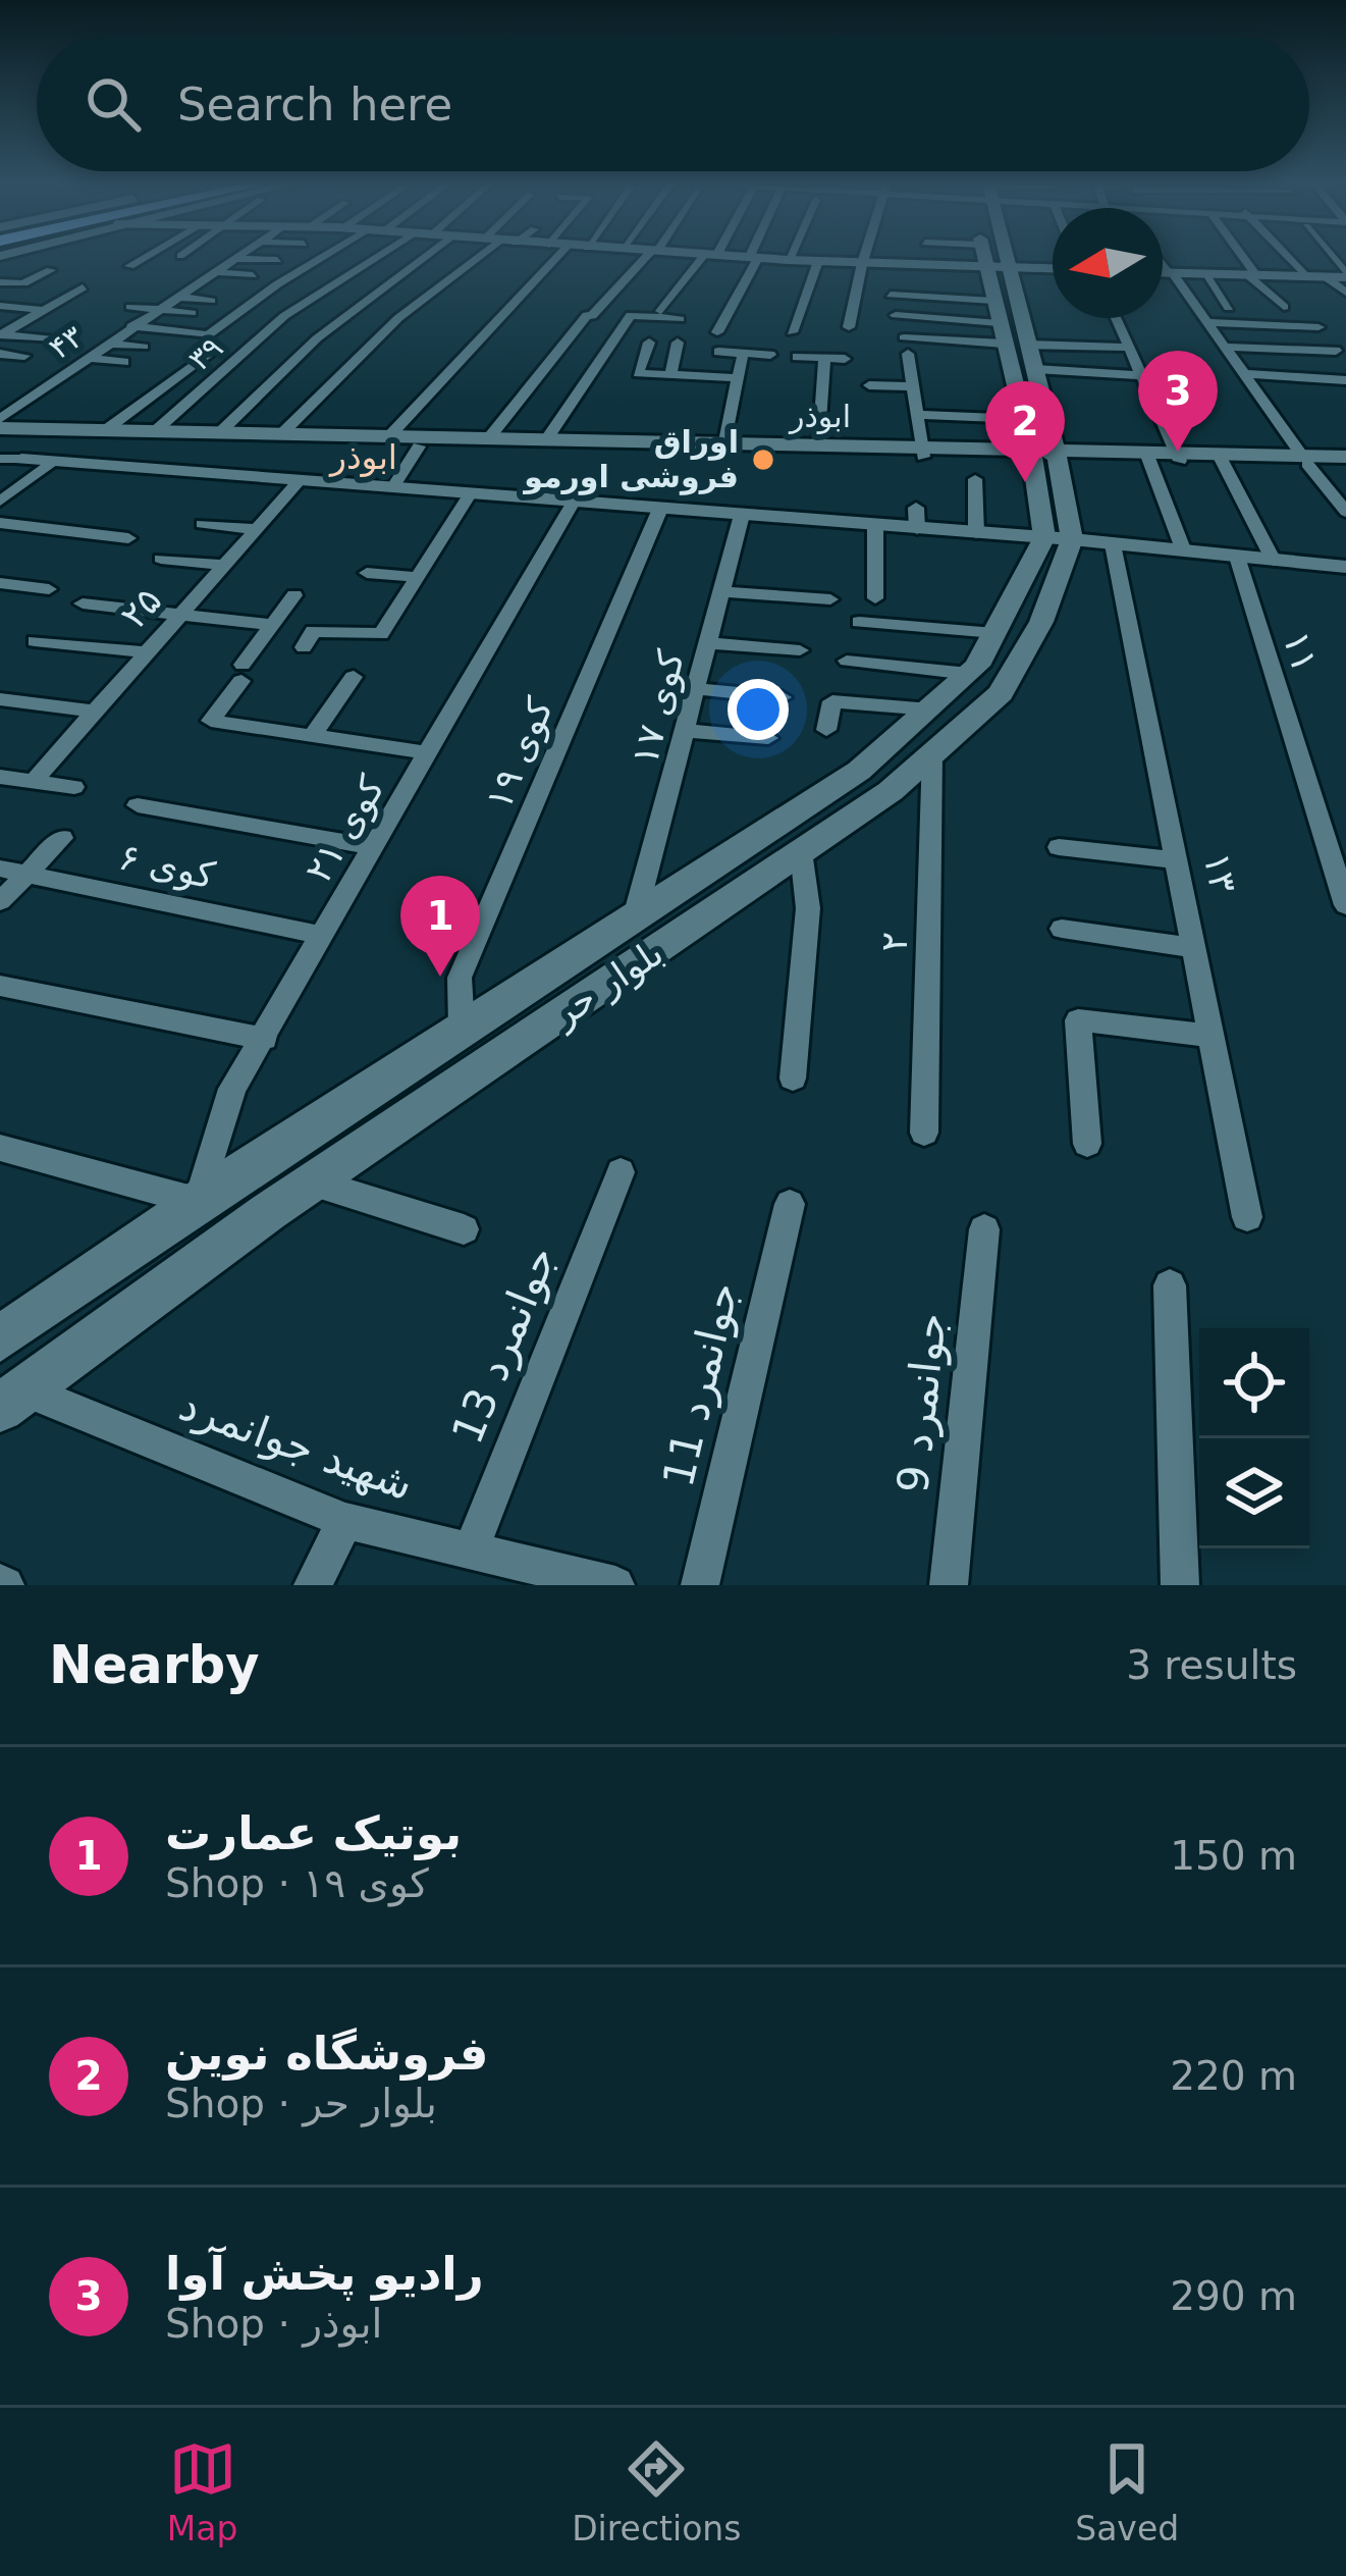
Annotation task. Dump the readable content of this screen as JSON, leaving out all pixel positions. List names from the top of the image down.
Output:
{
  "streets": {
    "main road": ["ابوذر", "بلوار حر"],
    "street": [
      "۴۳",
      "۳۹",
      "۲۵",
      "۱۱",
      "کوی ۱۷",
      "کوی ۱۹",
      "کوی ۲۱",
      "کوی ۶",
      "۱۳",
      "۲",
      "جوانمرد 13",
      "جوانمرد 11",
      "جوانمرد 9",
      "شهید جوانمرد"
    ]
  },
  "crossings": [
    ["۳۹", "ابوذر"],
    ["کوی ۱۷", "بلوار حر"],
    ["کوی ۱۹", "بلوار حر"],
    ["کوی ۲۱", "کوی ۶"],
    ["کوی ۲۱", "بلوار حر"],
    ["۲", "بلوار حر"],
    ["بلوار حر", "شهید جوانمرد"],
    ["جوانمرد 13", "شهید جوانمرد"]
  ],
  "districts": ["ابوذر"],
  "places": ["اوراق فروشی اورمو"],
  "north": "left",
  "page": {
    "search": "Search here",
    "pins": ["3", "2", "1"],
    "heading": ["Nearby", "3 results"],
    "list": [
      {
        "mark": "1",
        "name": "بوتیک عمارت",
        "note": "Shop · کوی ۱۹",
        "value": "150 m"
      },
      {
        "mark": "2",
        "name": "فروشگاه نوین",
        "note": "Shop · بلوار حر",
        "value": "220 m"
      },
      {
        "mark": "3",
        "name": "رادیو پخش آوا",
        "note": "Shop · ابوذر",
        "value": "290 m"
      }
    ],
    "nav": ["Map", "Directions", "Saved"]
  }
}
